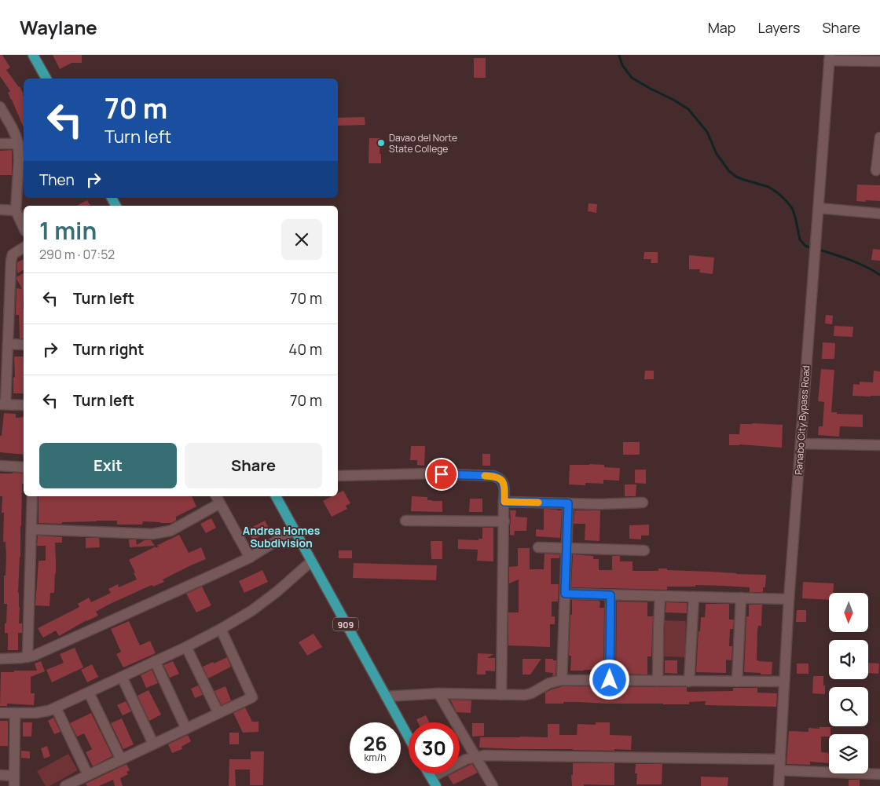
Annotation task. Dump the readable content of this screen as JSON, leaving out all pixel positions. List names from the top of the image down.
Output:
{
  "streets": {
    "main road": ["909"],
    "street": ["Panabo City Bypass Road"]
  },
  "districts": ["Andrea Homes Subdivision"],
  "places": ["Davao del Norte State College"],
  "north": "bottom",
  "page": {
    "header": "Waylane",
    "nav": ["Map", "Layers", "Share"],
    "turn": ["70 m", "Turn left"],
    "then": "Then",
    "heading": ["1 min", "290 m · 07:52"],
    "list": [
      {
        "name": "Turn left",
        "value": "70 m"
      },
      {
        "name": "Turn right",
        "value": "40 m"
      },
      {
        "name": "Turn left",
        "value": "70 m"
      }
    ],
    "buttons": ["Exit", "Share"],
    "speed": "26 km/h",
    "limit": "30"
  }
}
